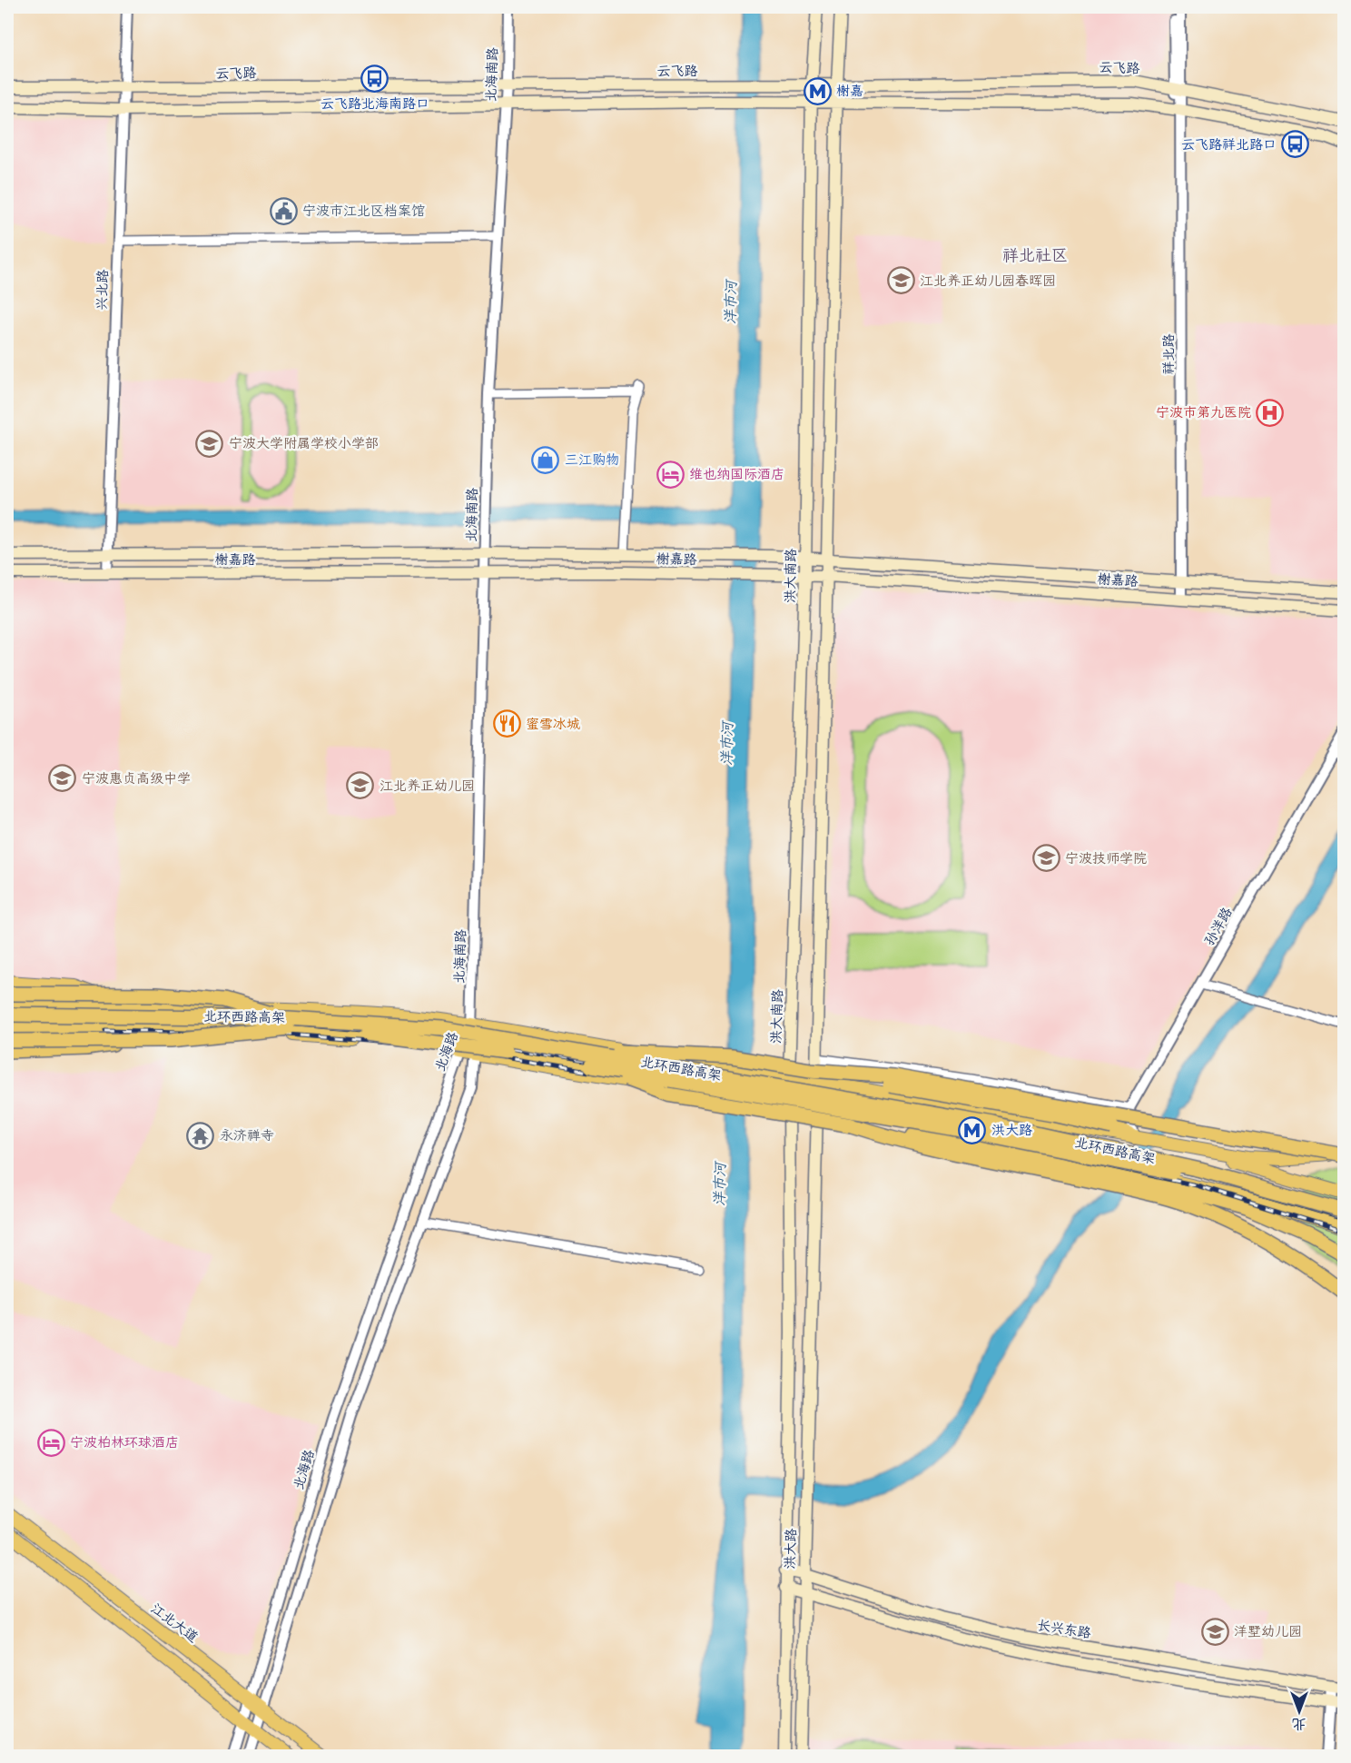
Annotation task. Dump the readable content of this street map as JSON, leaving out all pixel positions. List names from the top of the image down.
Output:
{
  "streets": {
    "highway": ["北环西路高架"],
    "main road": [
      "云飞路",
      "榭嘉路",
      "洪大南路",
      "洪大路",
      "江北大道",
      "长兴东路"
    ],
    "street": [
      "北海南路",
      "兴北路",
      "祥北路",
      "孙洋路",
      "北海路"
    ]
  },
  "crossings": [
    ["云飞路", "北海南路"],
    ["云飞路", "兴北路"],
    ["云飞路", "祥北路"],
    ["云飞路", "洪大南路"],
    ["北海南路", "榭嘉路"],
    ["北海南路", "北海路"],
    ["兴北路", "榭嘉路"],
    ["祥北路", "榭嘉路"],
    ["榭嘉路", "洪大南路"],
    ["洪大南路", "洪大路"],
    ["北海路", "江北大道"],
    ["洪大路", "长兴东路"]
  ],
  "districts": ["祥北社区"],
  "water": ["洋市河"],
  "places": {
    "bus stop": ["云飞路北海南路口", "云飞路祥北路口"],
    "metro station": ["榭嘉", "洪大路"],
    "public building": ["宁波市江北区档案馆"],
    "school or university": [
      "江北养正幼儿园春晖园",
      "宁波大学附属学校小学部",
      "宁波惠贞高级中学",
      "江北养正幼儿园",
      "宁波技师学院",
      "洋墅幼儿园"
    ],
    "hospital": ["宁波市第九医院"],
    "shop": ["三江购物"],
    "hotel": ["维也纳国际酒店", "宁波柏林环球酒店"],
    "restaurant": ["蜜雪冰城"],
    "temple": ["永济禅寺"]
  },
  "north": "bottom"
}
